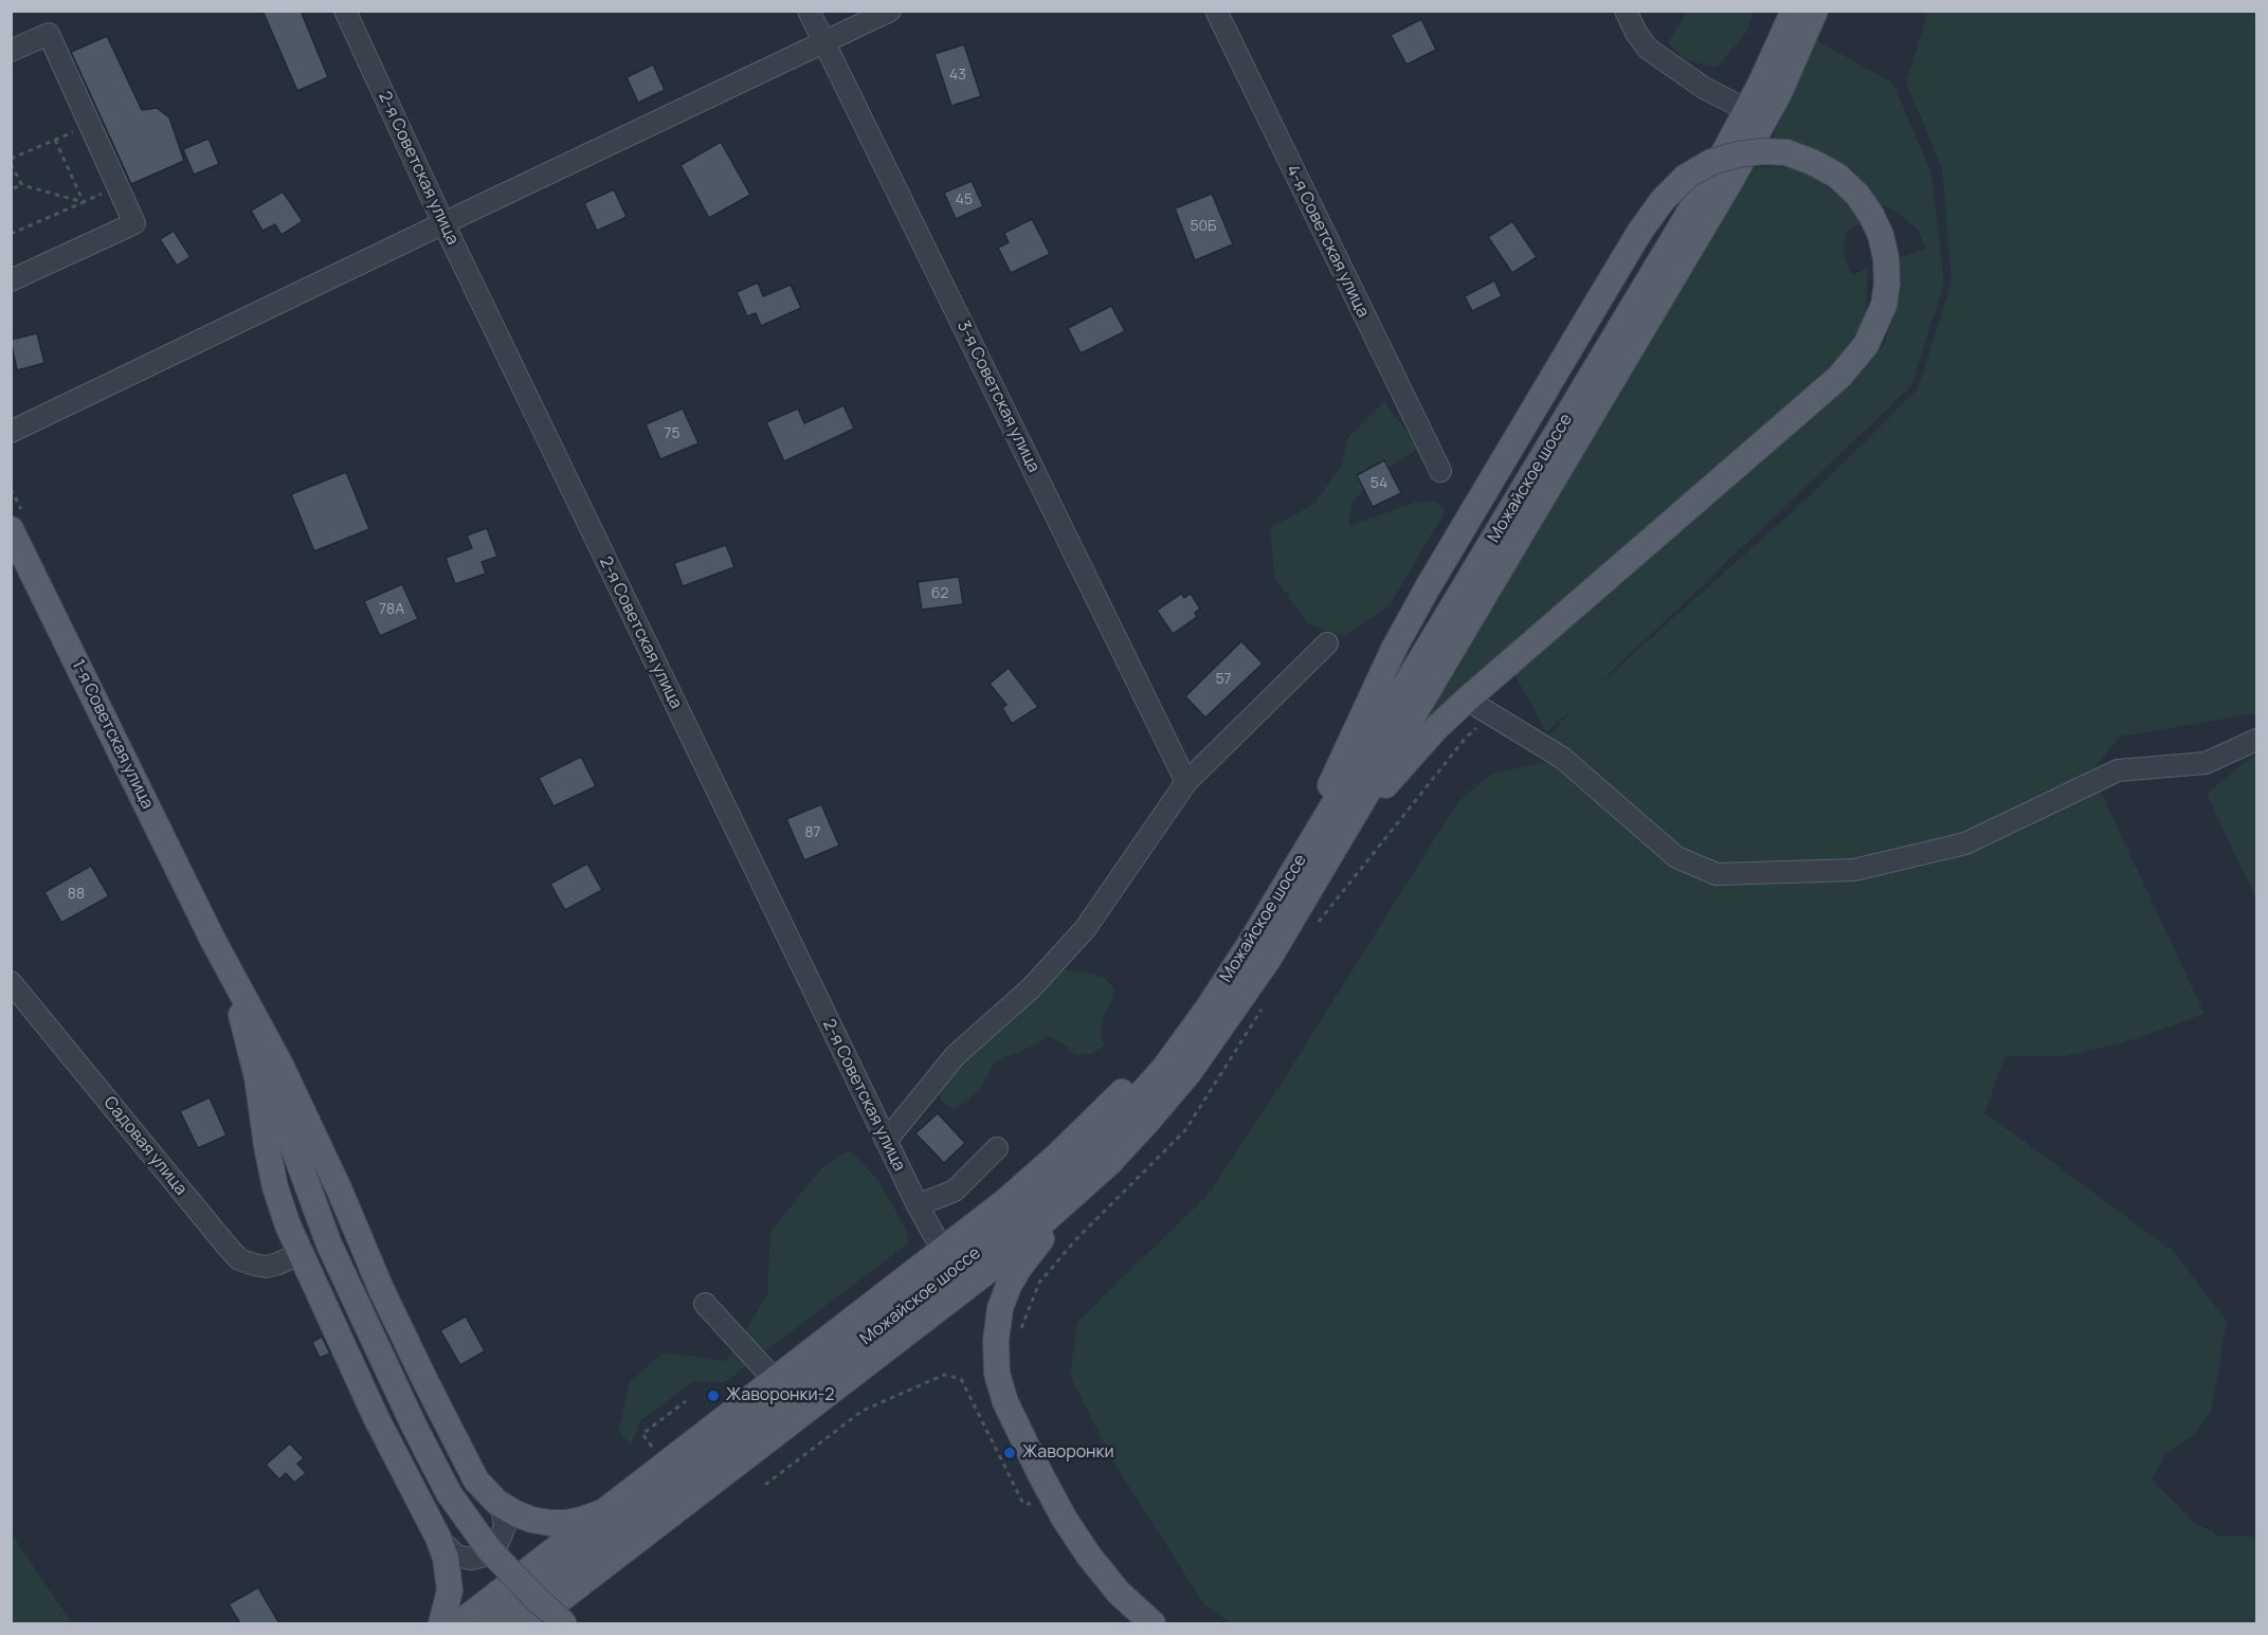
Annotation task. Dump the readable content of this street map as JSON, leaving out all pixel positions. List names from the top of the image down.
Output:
{
  "streets": {
    "main road": ["Можайское шоссе", "1-я Советская улица"],
    "street": [
      "2-я Советская улица",
      "4-я Советская улица",
      "3-я Советская улица",
      "Садовая улица"
    ]
  },
  "places": ["Жаворонки-2", "Жаворонки"],
  "house_numbers": [
    "43",
    "45",
    "50Б",
    "75",
    "54",
    "62",
    "78А",
    "57",
    "87",
    "88"
  ]
}
